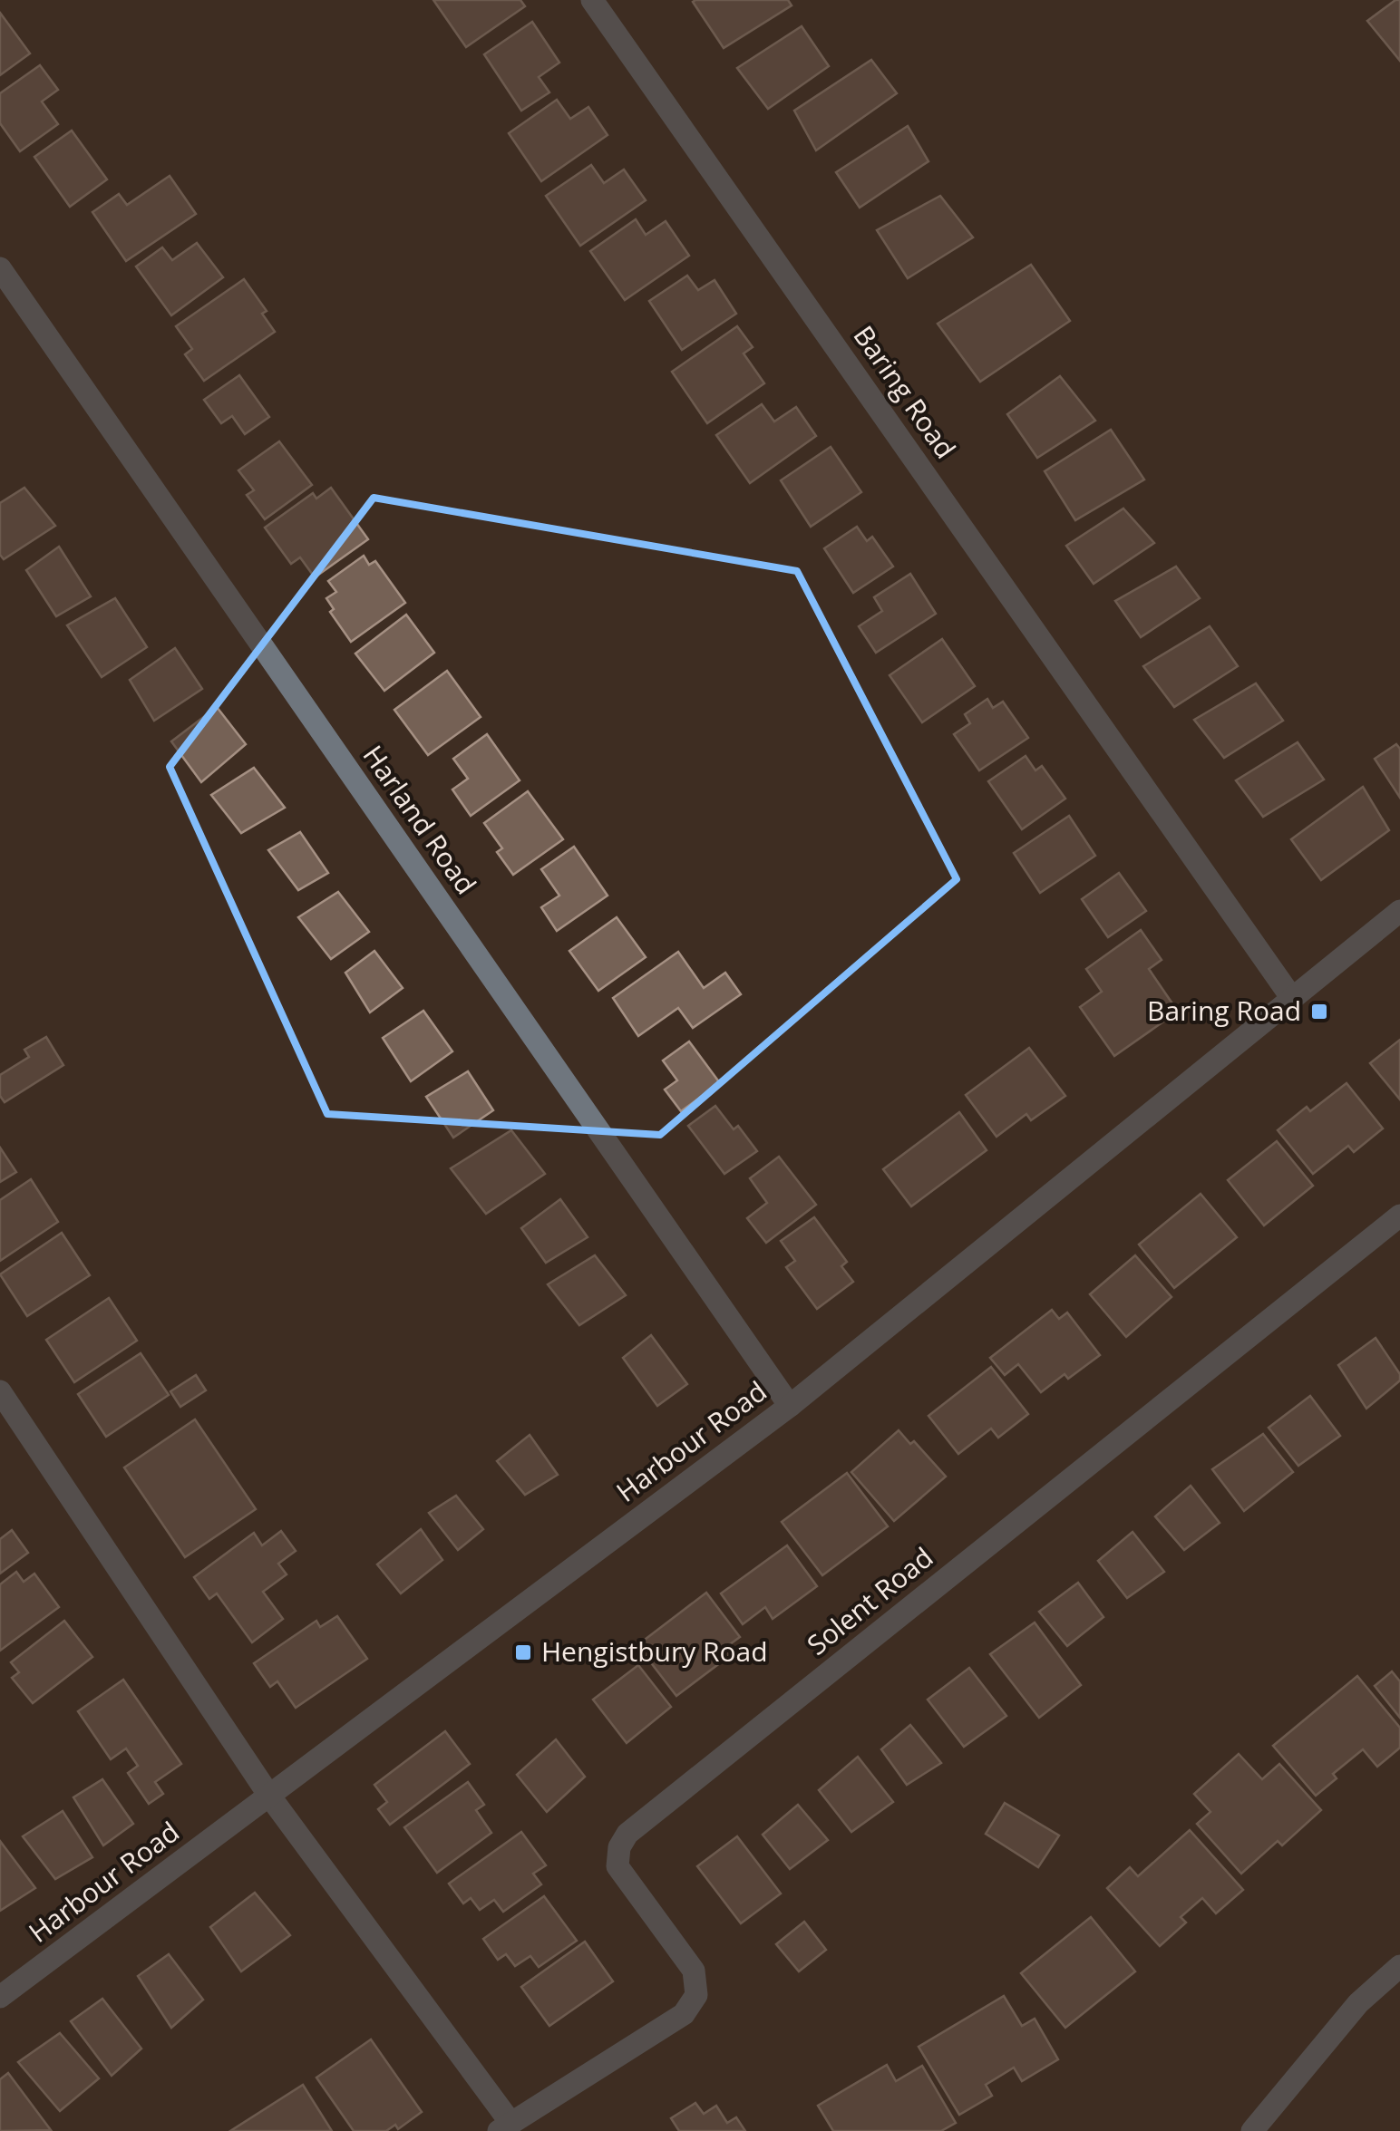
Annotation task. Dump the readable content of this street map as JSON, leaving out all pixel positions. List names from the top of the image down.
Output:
{
  "streets": {
    "street": [
      "Baring Road",
      "Harland Road",
      "Harbour Road",
      "Solent Road"
    ]
  },
  "crossings": [
    ["Baring Road", "Harbour Road"],
    ["Harland Road", "Harbour Road"]
  ],
  "places": {
    "transit": ["Baring Road", "Hengistbury Road"]
  }
}
